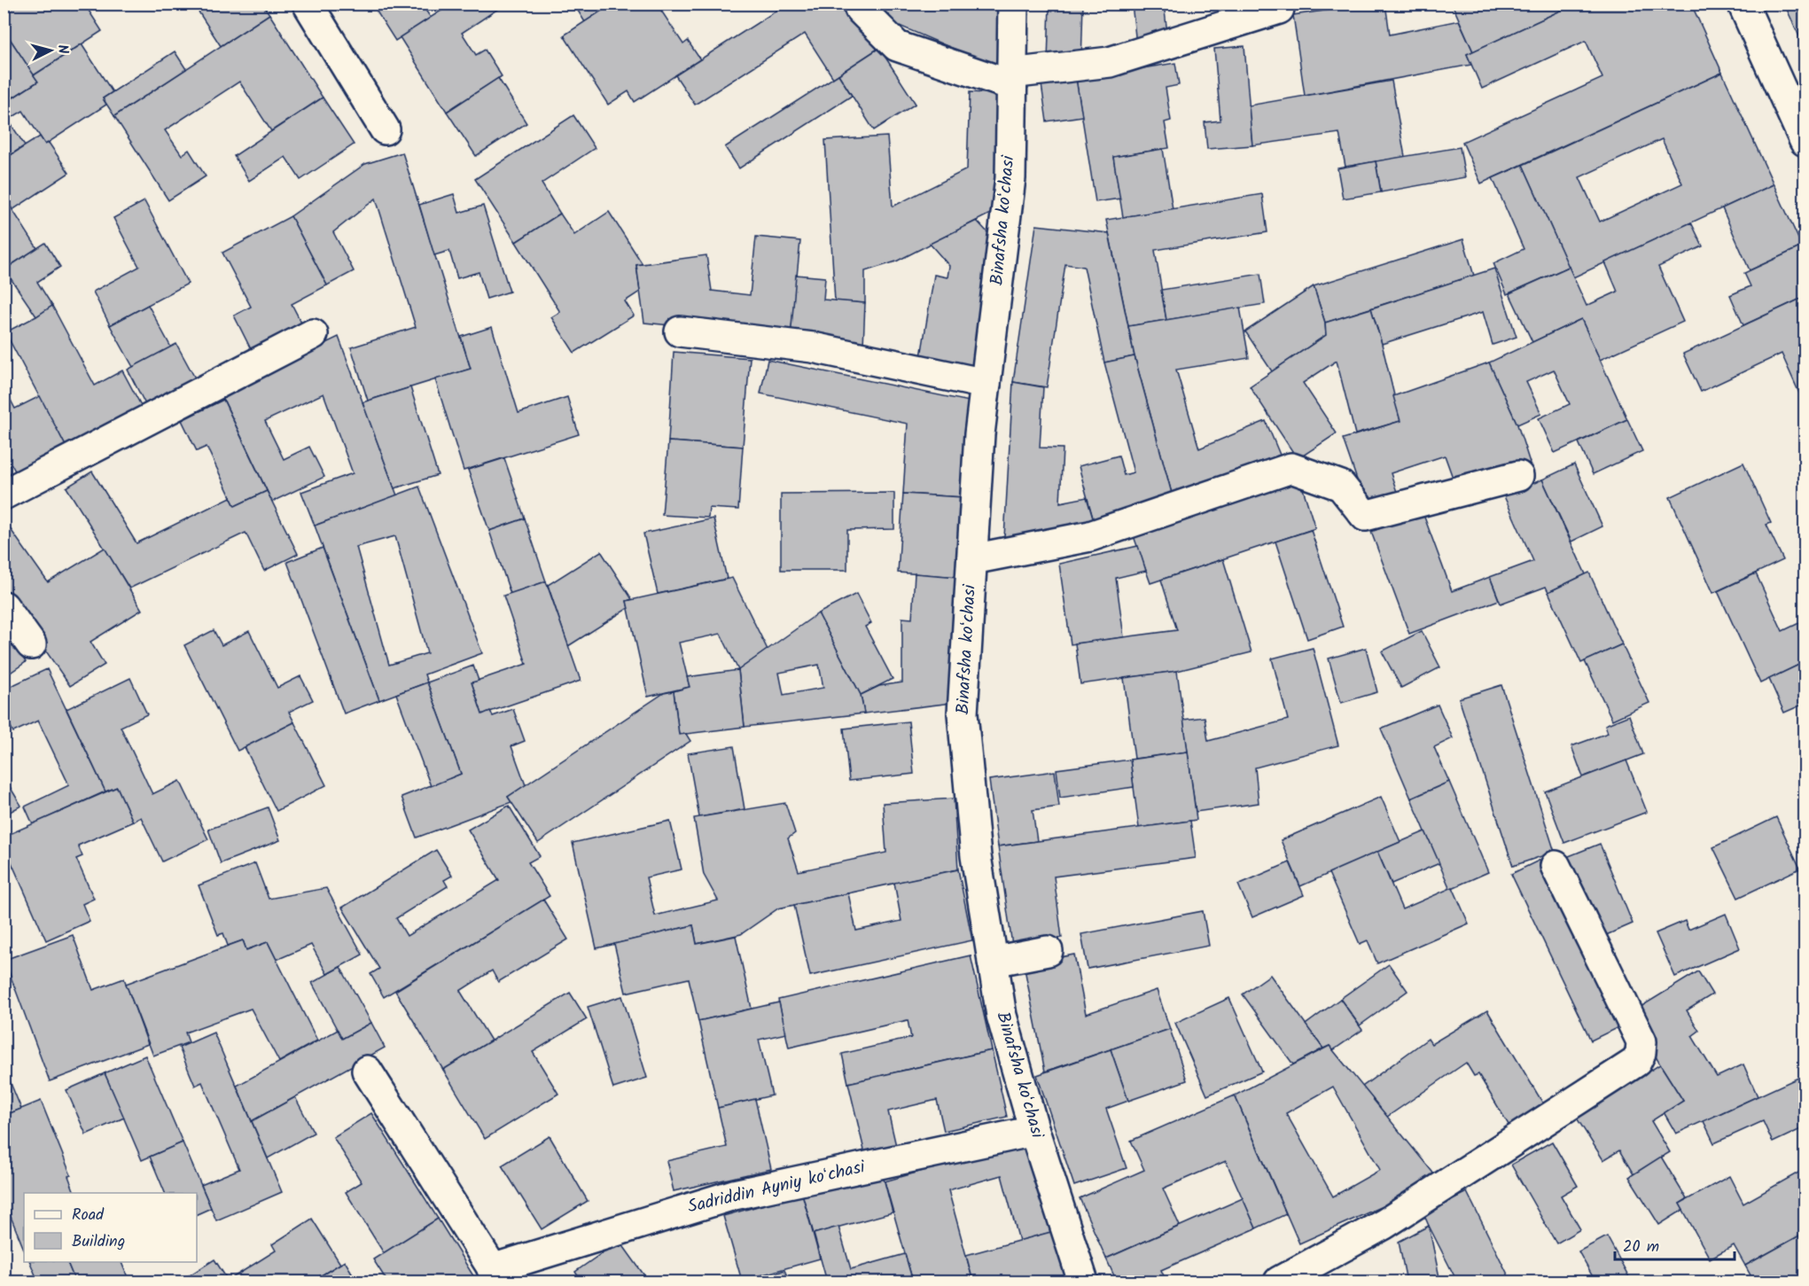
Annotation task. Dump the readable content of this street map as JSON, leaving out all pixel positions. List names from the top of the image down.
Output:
{
  "streets": {
    "street": ["Binafsha koʻchasi", "Sadriddin Ayniy koʻchasi"]
  },
  "crossings": [
    ["Binafsha koʻchasi", "Sadriddin Ayniy koʻchasi"]
  ],
  "legend": ["Road", "Building"],
  "scale_bar": "20 m",
  "north": "right"
}
